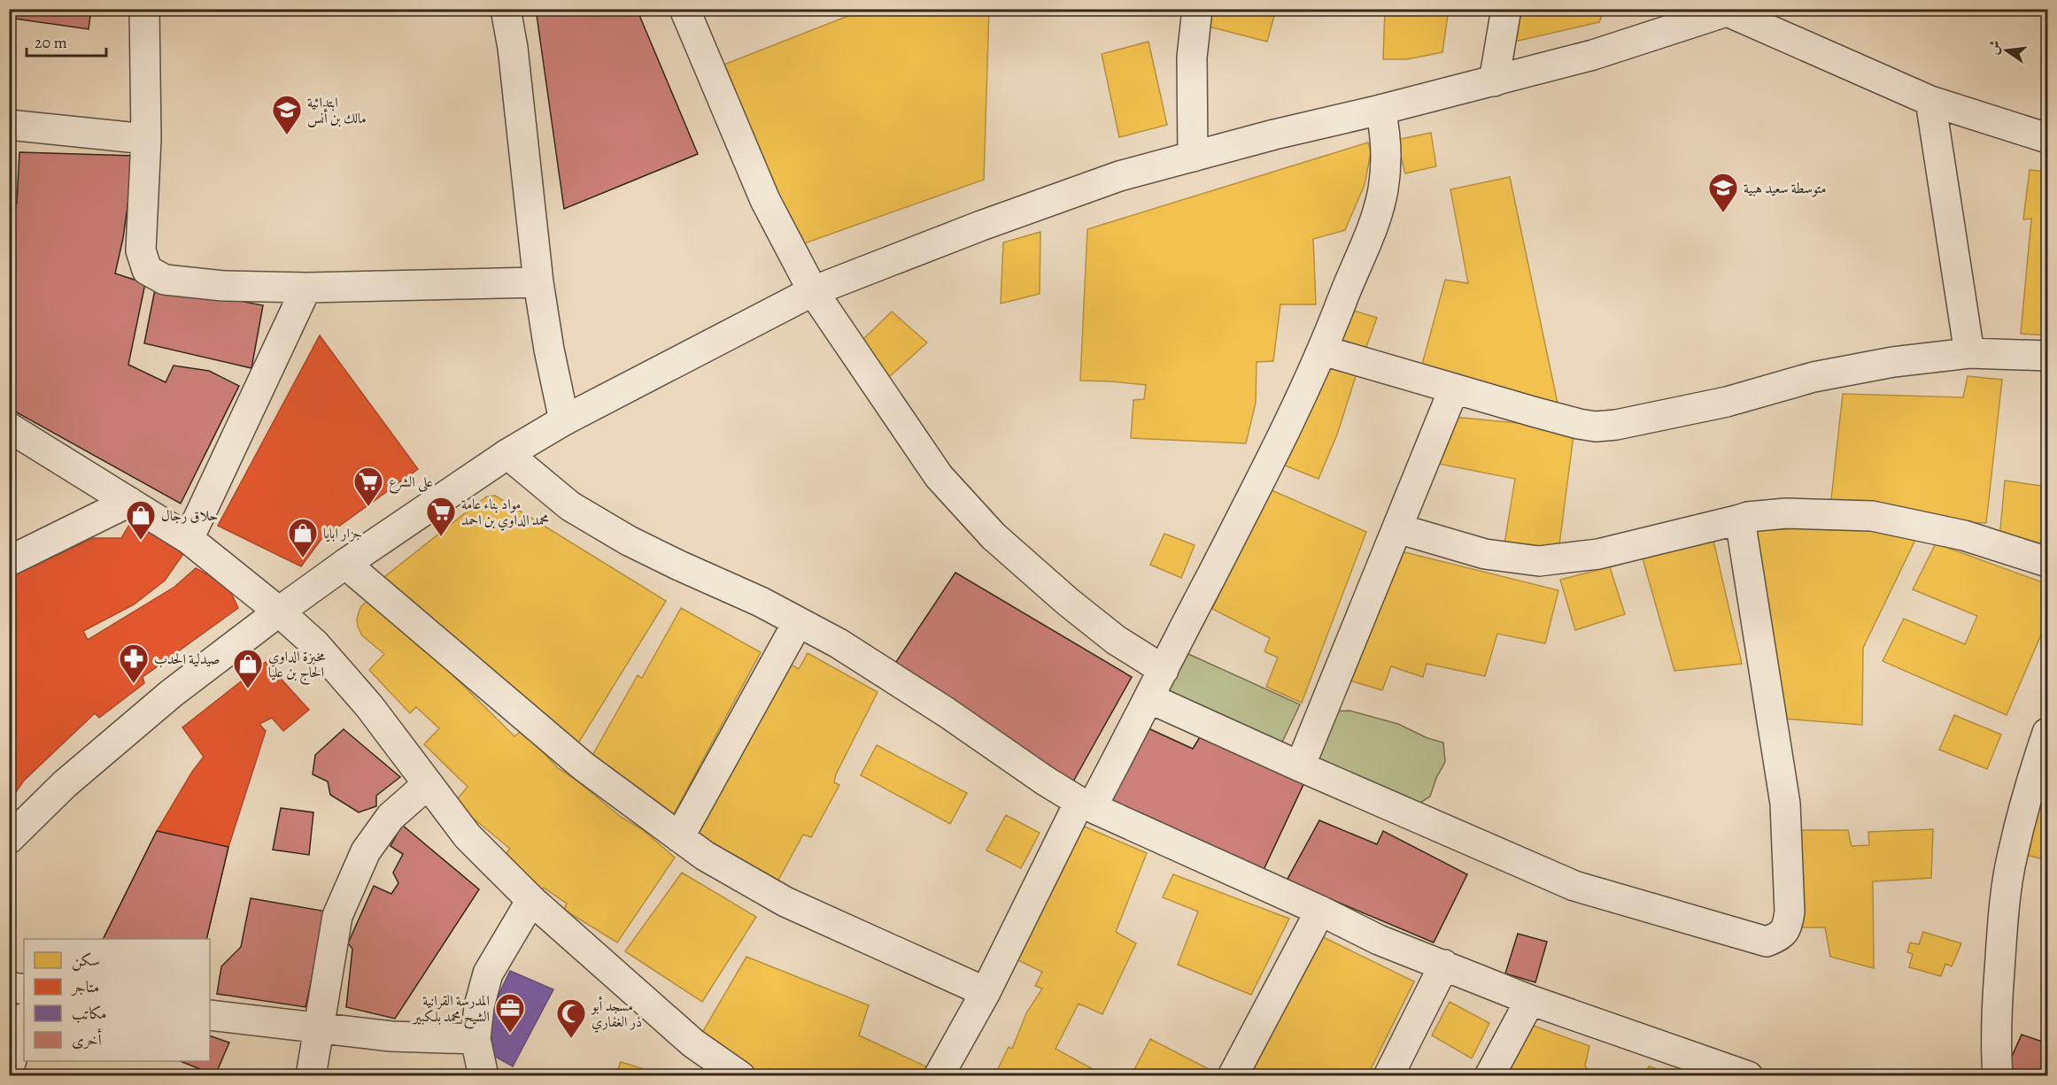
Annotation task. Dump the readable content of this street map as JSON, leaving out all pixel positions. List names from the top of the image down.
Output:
{
  "places": {
    "school or university": ["ابتدائية مالك بن أنس", "متوسطة سعيد هبية"],
    "supermarket": ["على الشرع", "مواد بناء عامة محمد الداوي بن احمد"],
    "shop": ["حلاق رجال", "جزار ابايا", "مخبزة الداوي الحاج بن عليا"],
    "pharmacy": ["صيدلية الحدب"],
    "office": ["المدرسة القرانية الشيح محمد بلكبير"],
    "mosque": ["مسجد أبو ذر الغفاري"]
  },
  "legend": [
    "سكن",
    "متاجر",
    "مكاتب",
    "أخرى"
  ],
  "scale_bar": "20 m",
  "north": "left"
}
